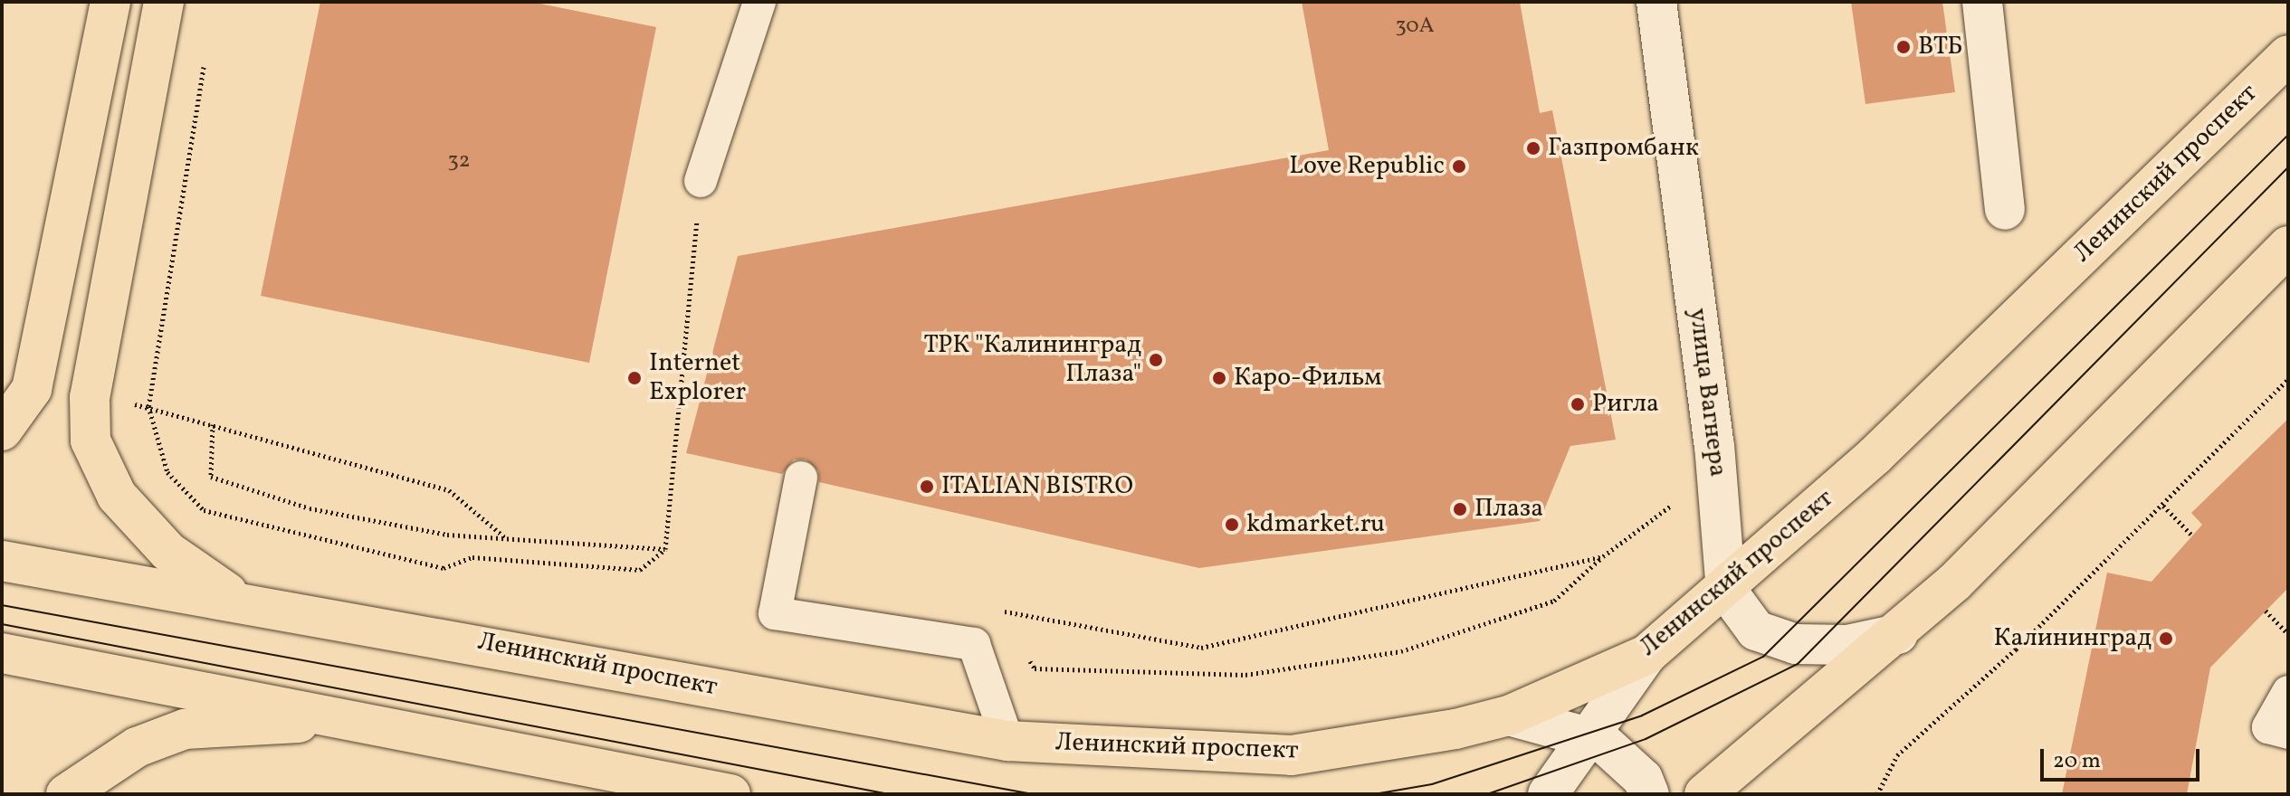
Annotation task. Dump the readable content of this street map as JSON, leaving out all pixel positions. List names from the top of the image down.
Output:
{
  "streets": {
    "main road": ["Ленинский проспект"],
    "street": ["улица Вагнера"]
  },
  "crossings": [
    ["Ленинский проспект", "улица Вагнера"]
  ],
  "places": [
    "ВТБ",
    "Газпромбанк",
    "Love Republic",
    "ТРК \"Калининград Плаза\"",
    "Internet Explorer",
    "Каро-Фильм",
    "Ригла",
    "ITALIAN BISTRO",
    "Плаза",
    "kdmarket.ru",
    "Калининград"
  ],
  "house_numbers": ["30А", "32"],
  "scale_bar": "20 m"
}
